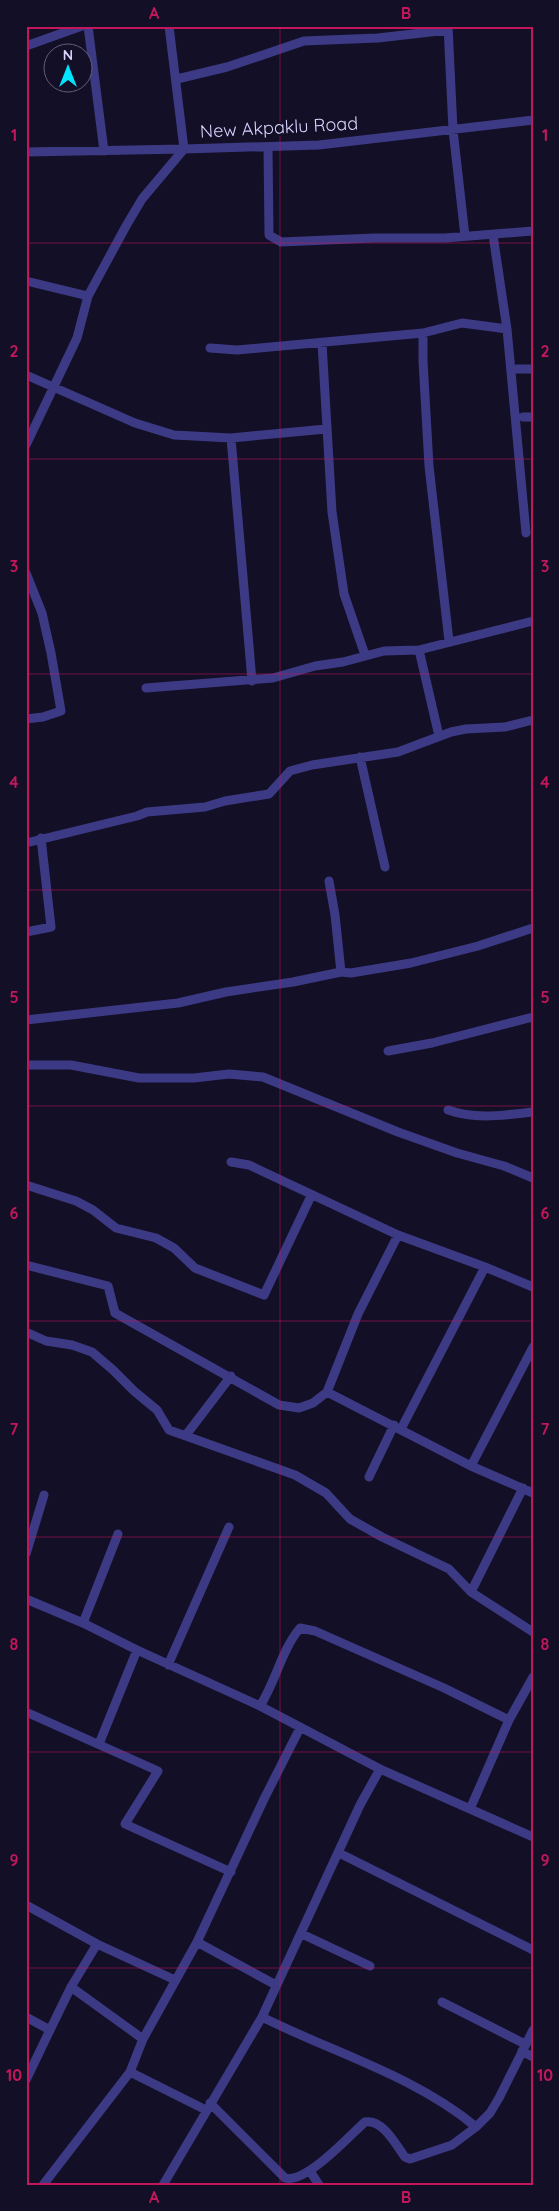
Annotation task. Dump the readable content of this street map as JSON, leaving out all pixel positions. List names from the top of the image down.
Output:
{
  "streets": {
    "street": ["New Akpaklu Road"]
  },
  "north": "top",
  "grid": {
    "columns": ["A", "B"],
    "rows": [
      "1",
      "2",
      "3",
      "4",
      "5",
      "6",
      "7",
      "8",
      "9",
      "10"
    ]
  }
}
